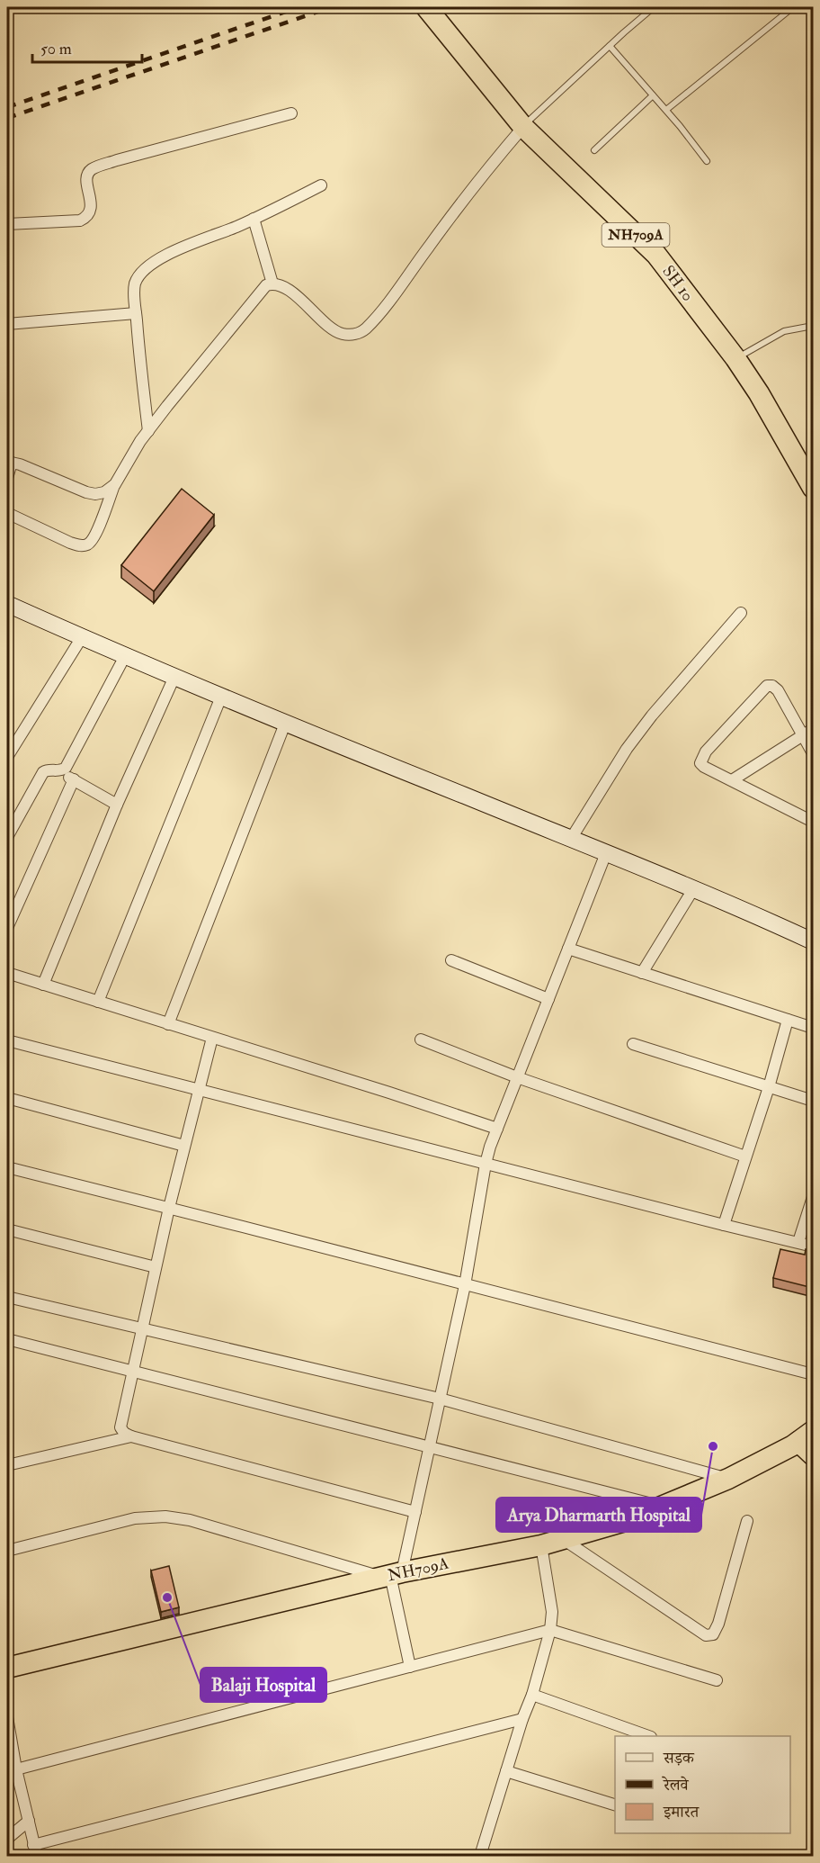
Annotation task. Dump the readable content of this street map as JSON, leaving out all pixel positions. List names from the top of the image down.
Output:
{
  "streets": {
    "highway": ["NH709A", "SH 10"]
  },
  "places": ["Arya Dharmarth Hospital", "Balaji Hospital"],
  "legend": ["सड़क", "रेलवे", "इमारत"],
  "scale_bar": "50 m"
}
